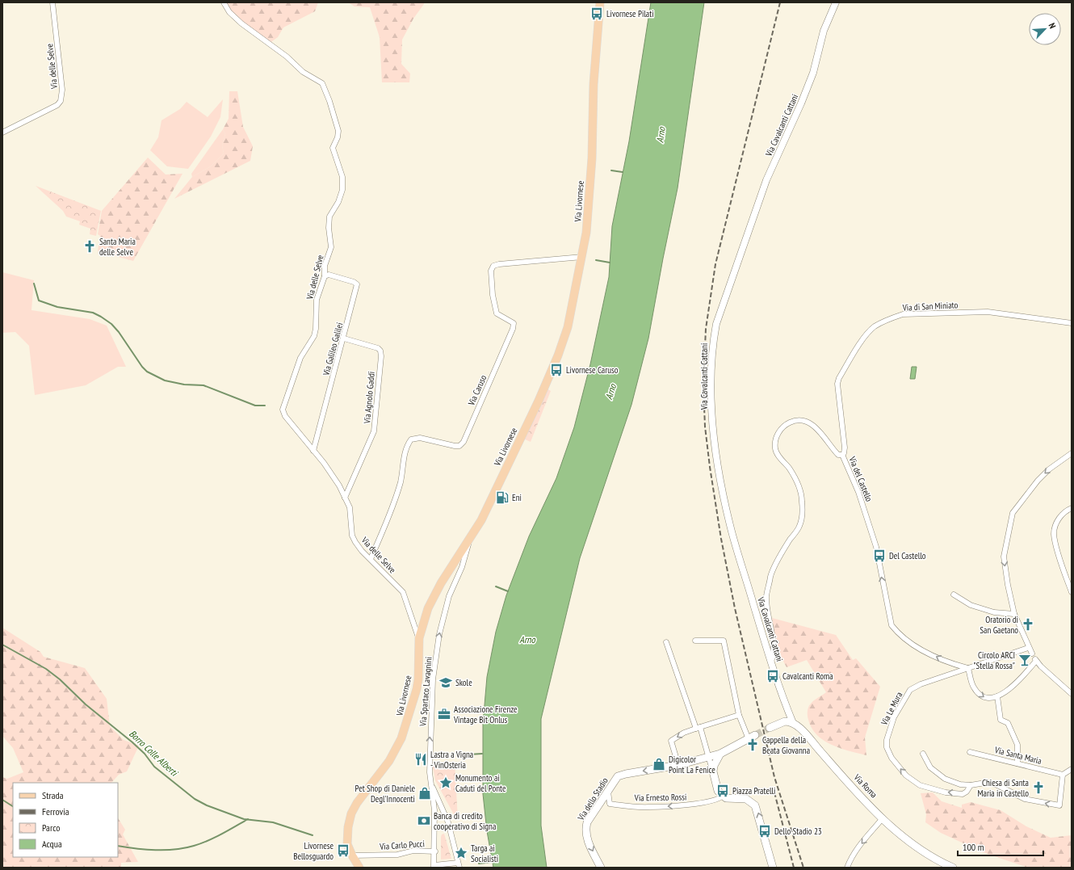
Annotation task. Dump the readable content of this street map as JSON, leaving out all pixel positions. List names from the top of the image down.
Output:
{
  "streets": {
    "main road": ["Via Livornese", "Via Roma", "Via dello Stadio"],
    "street": [
      "Via delle Selve",
      "Via Cavalcanti Cattani",
      "Via di San Miniato",
      "Via Galileo Galilei",
      "Via Caruso",
      "Via Agnolo Gaddi",
      "Via del Castello",
      "Via Spartaco Lavagnini",
      "Via Le Mura",
      "Via Santa Maria",
      "Via Ernesto Rossi",
      "Via Carlo Pucci"
    ]
  },
  "crossings": [
    ["Via delle Selve", "Via Livornese"],
    ["Via delle Selve", "Via Galileo Galilei"],
    ["Via delle Selve", "Via Caruso"],
    ["Via delle Selve", "Via Agnolo Gaddi"],
    ["Via Cavalcanti Cattani", "Via del Castello"],
    ["Via Cavalcanti Cattani", "Via Roma"],
    ["Via Livornese", "Via Caruso"],
    ["Via Livornese", "Via Spartaco Lavagnini"],
    ["Via Livornese", "Via Carlo Pucci"],
    ["Via di San Miniato", "Via del Castello"],
    ["Via Galileo Galilei", "Via Agnolo Gaddi"],
    ["Via del Castello", "Via Le Mura"],
    ["Via Spartaco Lavagnini", "Via Carlo Pucci"],
    ["Via Ernesto Rossi", "Via dello Stadio"]
  ],
  "one_way": ["Via del Castello", "Via Spartaco Lavagnini", "Via Ernesto Rossi"],
  "water": ["Arno", "Borro Colle Alberti"],
  "places": {
    "bus stop": [
      "Livornese Pilati",
      "Livornese Caruso",
      "Del Castello",
      "Cavalcanti Roma",
      "Piazza Pratelli",
      "Dello Stadio 23",
      "Livornese Bellosguardo"
    ],
    "church": [
      "Santa Maria delle Selve",
      "Oratorio di San Gaetano",
      "Cappella della Beata Giovanna",
      "Chiesa di Santa Maria in Castello"
    ],
    "fuel station": ["Eni"],
    "bar": ["Circolo ARCI \"Stella Rossa\""],
    "school or university": ["Skole"],
    "office": ["Associazione Firenze Vintage Bit Onlus"],
    "restaurant": ["Lastra a Vigna - VinOsteria"],
    "shop": ["Digicolor Point La Fenice", "Pet Shop di Daniele Degl'Innocenti"],
    "place": ["Monumento ai Caduti del Ponte", "Targa ai Socialisti"],
    "bank": ["Banca di credito cooperativo di Signa"]
  },
  "legend": [
    "Strada",
    "Ferrovia",
    "Parco",
    "Acqua"
  ],
  "scale_bar": "100 m",
  "north": "top right"
}
